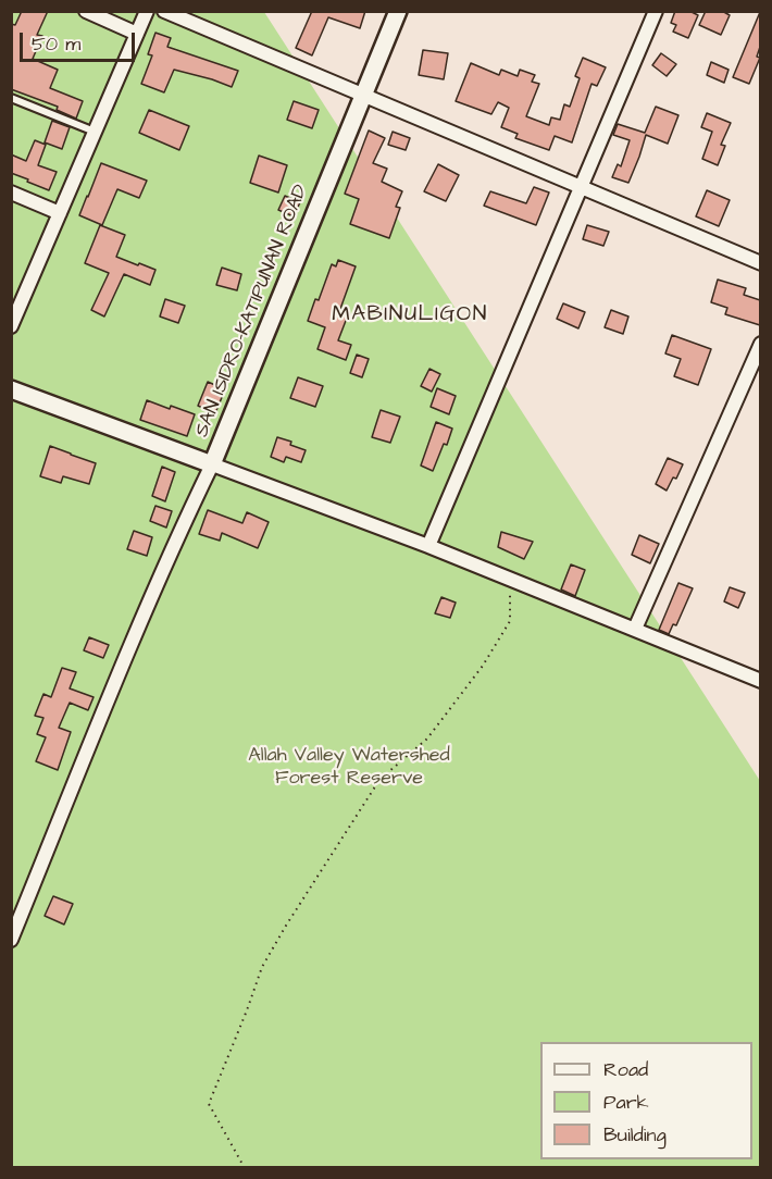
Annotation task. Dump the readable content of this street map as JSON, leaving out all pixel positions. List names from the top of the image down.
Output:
{
  "streets": {
    "street": ["SAN ISIDRO-KATIPUNAN ROAD"]
  },
  "districts": ["MABINULIGON"],
  "parks": ["Allah Valley Watershed Forest Reserve"],
  "legend": ["Road", "Park", "Building"],
  "scale_bar": "50 m"
}
